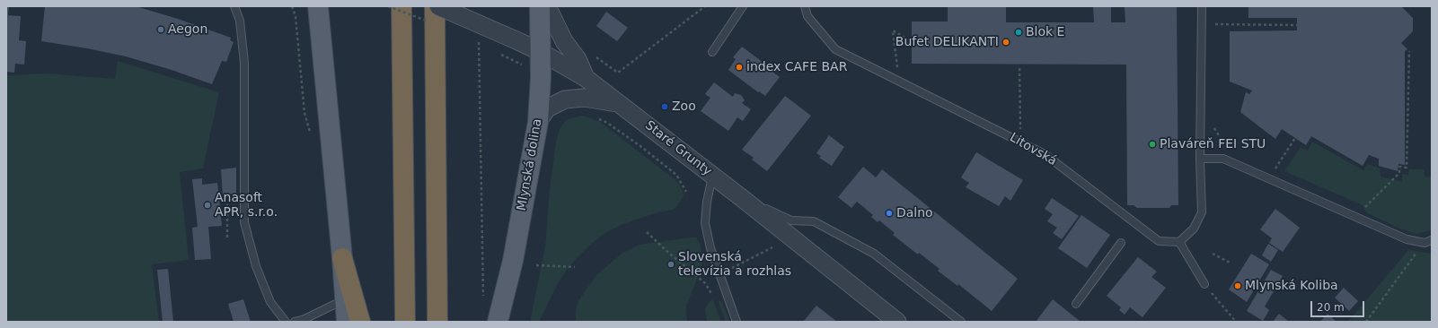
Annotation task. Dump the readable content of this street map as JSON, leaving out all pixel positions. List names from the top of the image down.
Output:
{
  "streets": {
    "main road": ["Mlynská dolina"],
    "street": ["Staré Grunty"],
    "lane": ["Litovská"]
  },
  "crossings": [
    ["Staré Grunty", "Mlynská dolina"]
  ],
  "places": [
    "Aegon",
    "Blok E",
    "Bufet DELIKANTI",
    "index CAFE BAR",
    "Zoo",
    "Plaváreň FEI STU",
    "Anasoft APR, s.r.o.",
    "Dalno",
    "Slovenská televízia a rozhlas",
    "Mlynská Koliba"
  ],
  "scale_bar": "20 m"
}
